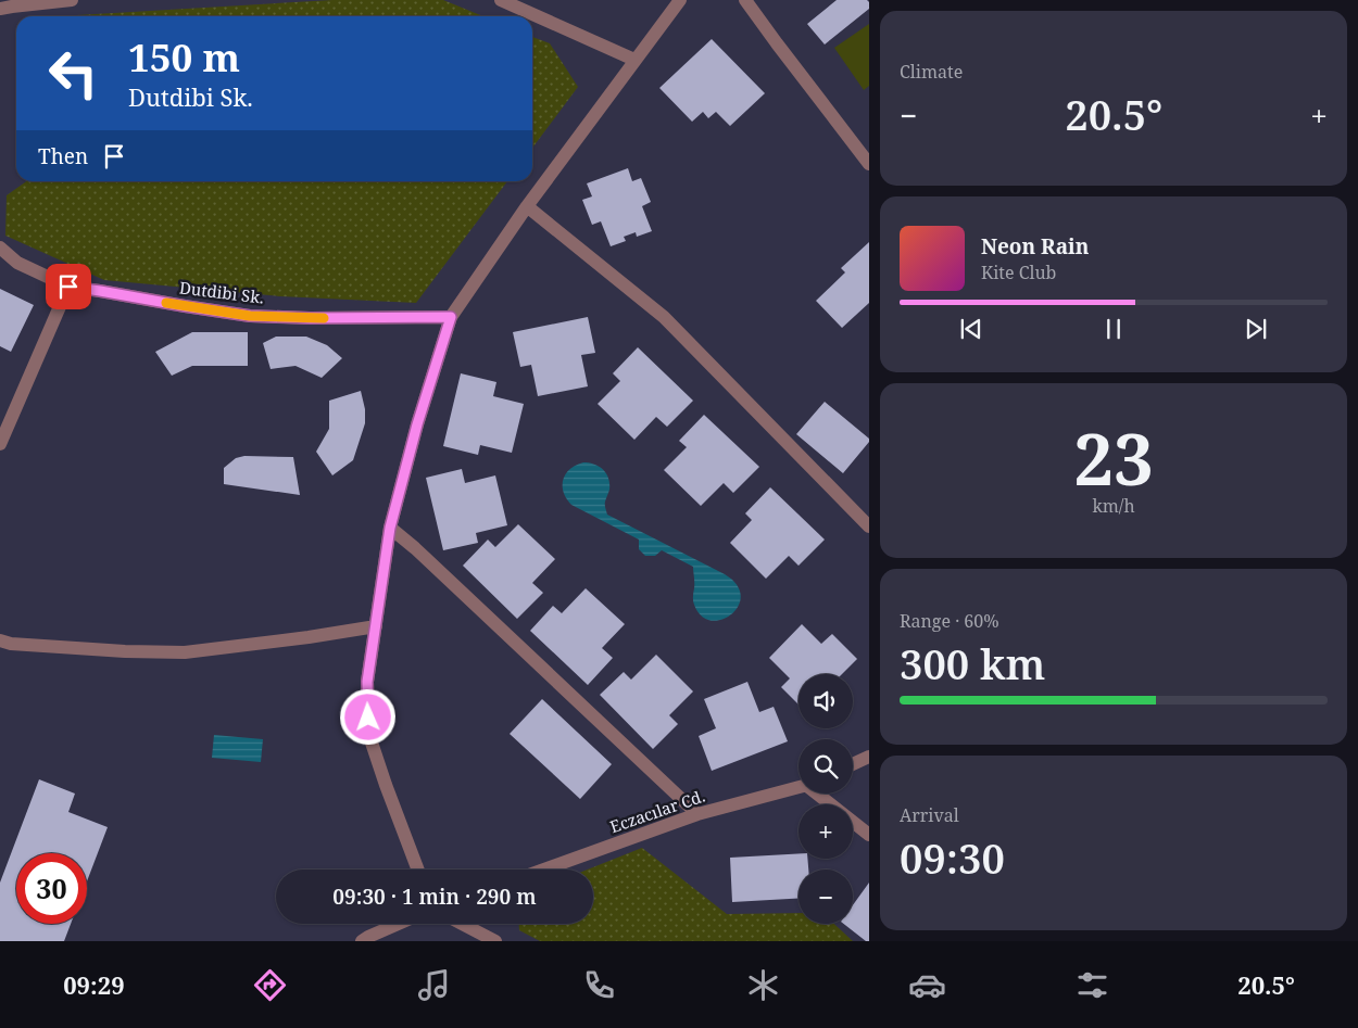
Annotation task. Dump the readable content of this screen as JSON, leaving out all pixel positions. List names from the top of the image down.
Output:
{
  "streets": {
    "street": ["Dutdibi Sk.", "Eczacılar Cd."]
  },
  "page": {
    "tile": [
      "Climate",
      ["23", "km/h"],
      ["Range · 60%", "300 km"],
      ["Arrival", "09:30"]
    ],
    "turn": ["150 m", "Dutdibi Sk."],
    "heat": ["−", "20.5°", "+"],
    "then": "Then",
    "song": ["Neon Rain", "Kite Club"],
    "map_buttons": ["+", "−"],
    "limit": "30",
    "trip": "09:30 · 1 min · 290 m",
    "tabs": ["09:29", "20.5°"]
  }
}
